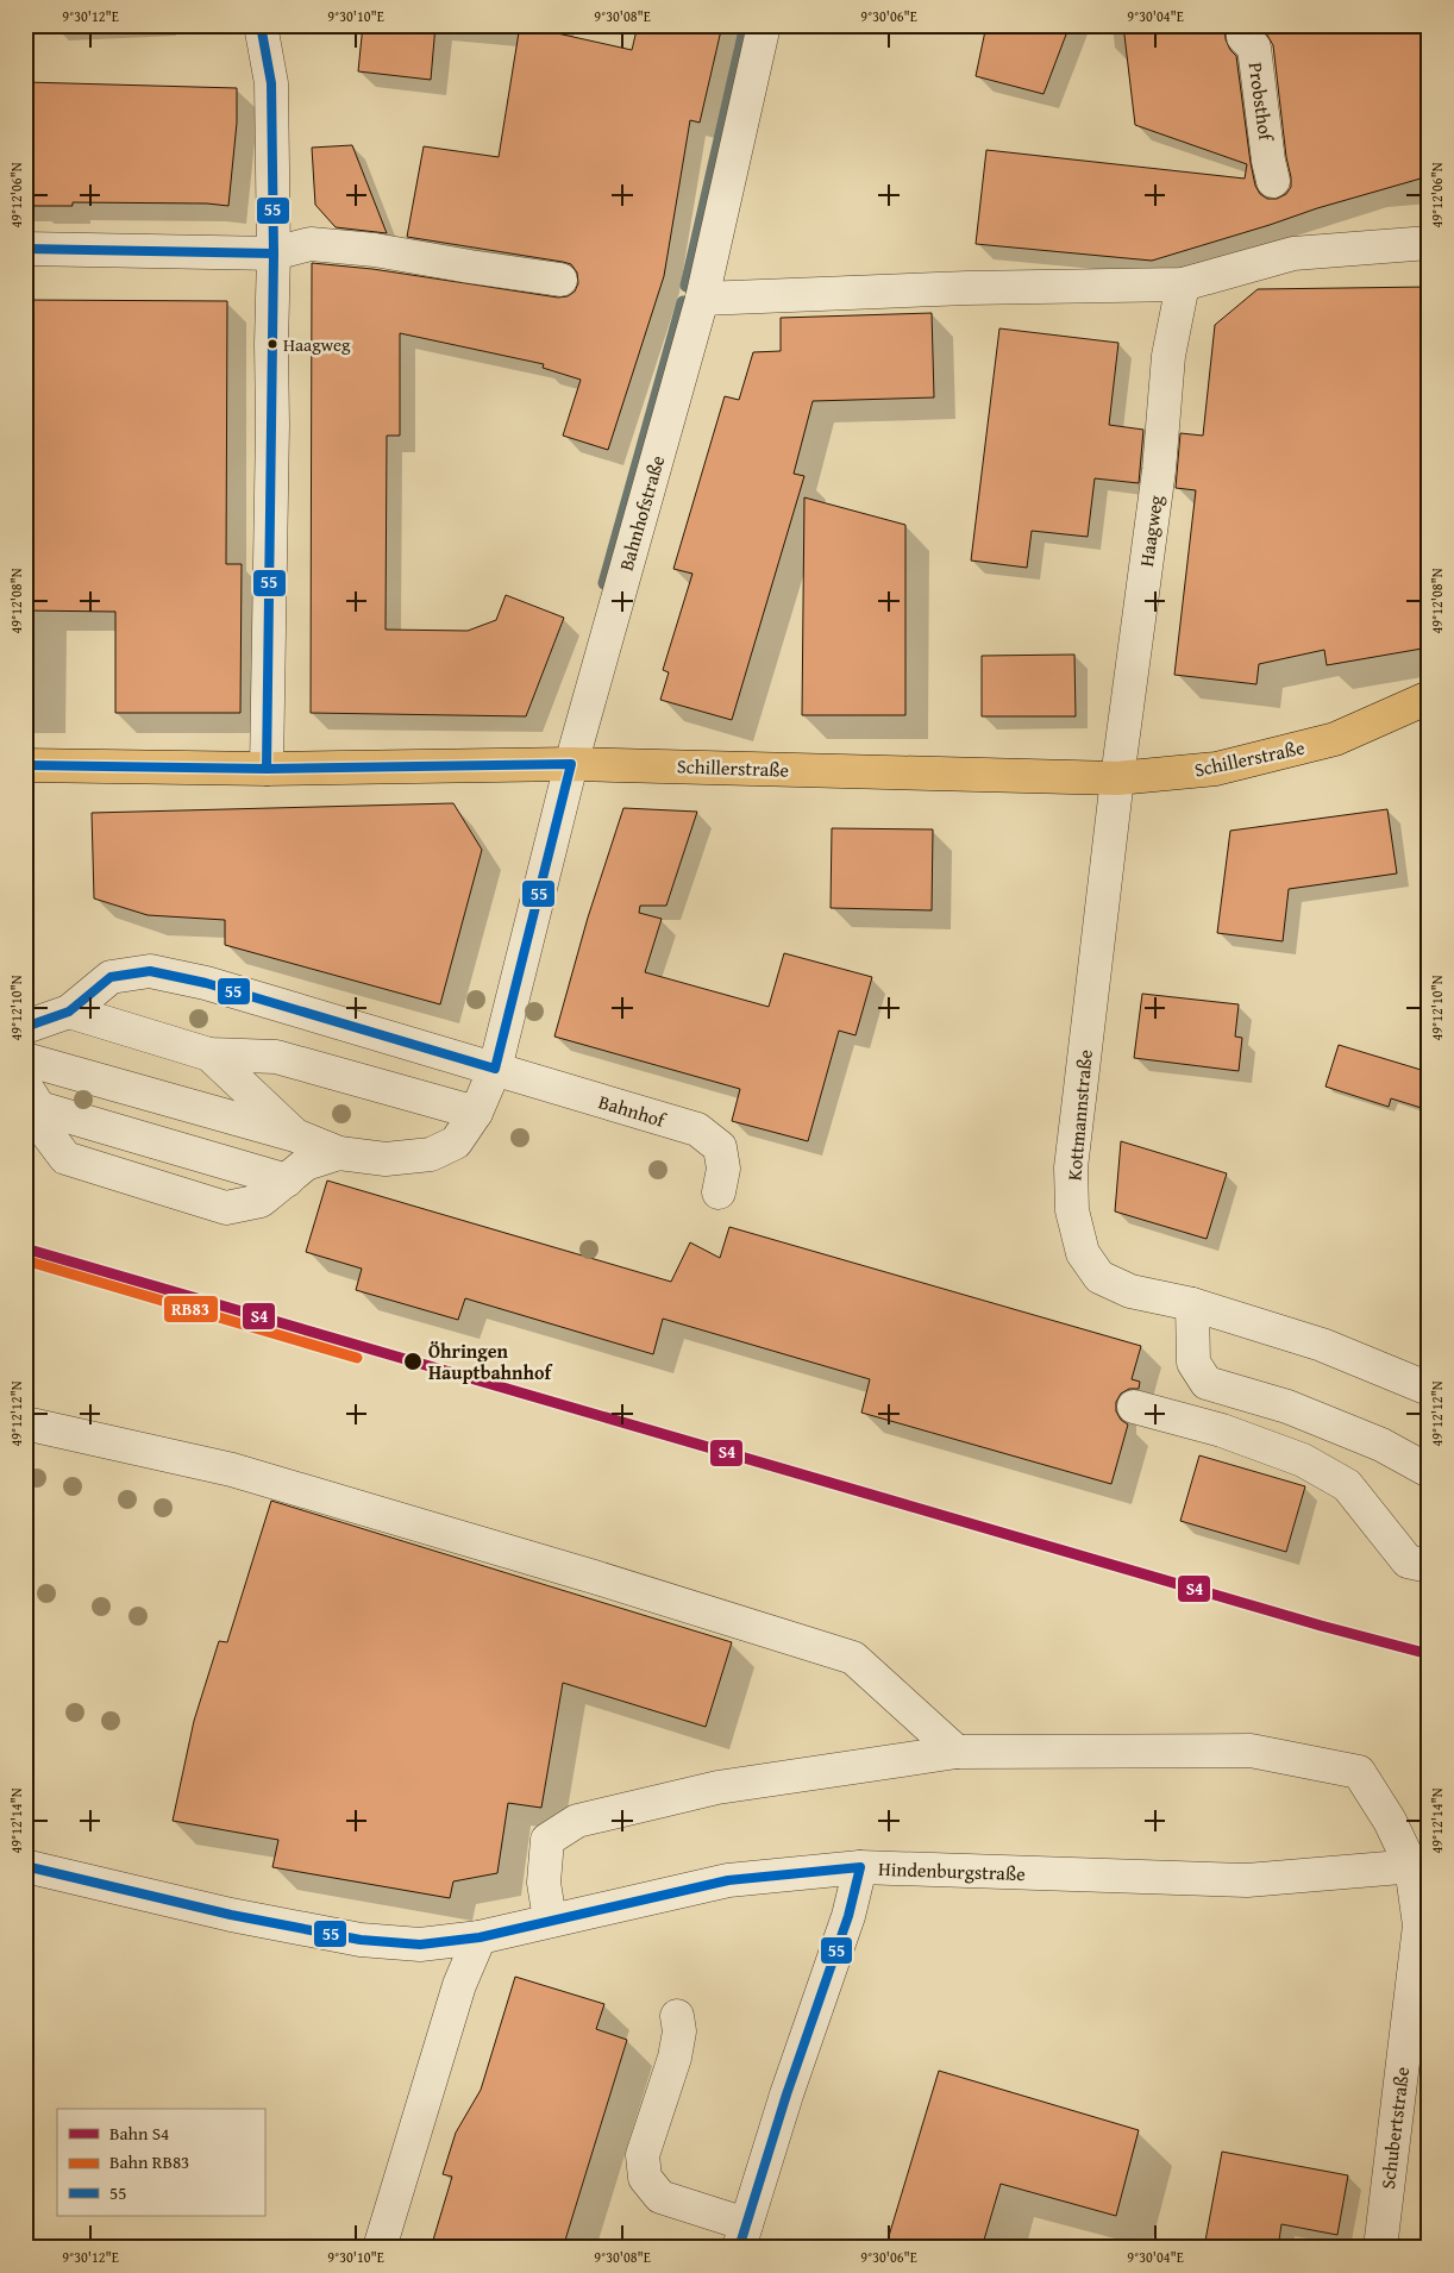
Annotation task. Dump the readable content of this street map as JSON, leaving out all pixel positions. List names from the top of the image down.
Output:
{
  "streets": {
    "main road": ["Schillerstraße"],
    "street": [
      "Probsthof",
      "Bahnhofstraße",
      "Haagweg",
      "Bahnhof",
      "Kottmannstraße",
      "Hindenburgstraße",
      "Schubertstraße"
    ]
  },
  "crossings": [
    ["Bahnhofstraße", "Schillerstraße"],
    ["Bahnhofstraße", "Bahnhof"],
    ["Haagweg", "Schillerstraße"],
    ["Haagweg", "Kottmannstraße"],
    ["Schillerstraße", "Kottmannstraße"],
    ["Hindenburgstraße", "Schubertstraße"]
  ],
  "places": ["Haagweg", "Öhringen Hauptbahnhof"],
  "lines": ["transit line 55", "rail line S4", "rail line RB83"],
  "legend": ["Bahn S4", "Bahn RB83", "55"],
  "coordinates": [
    "9°30'12\"E",
    "9°30'10\"E",
    "9°30'08\"E",
    "9°30'06\"E",
    "9°30'04\"E",
    "49°12'06\"N",
    "49°12'08\"N",
    "49°12'10\"N",
    "49°12'12\"N",
    "49°12'14\"N"
  ]
}
